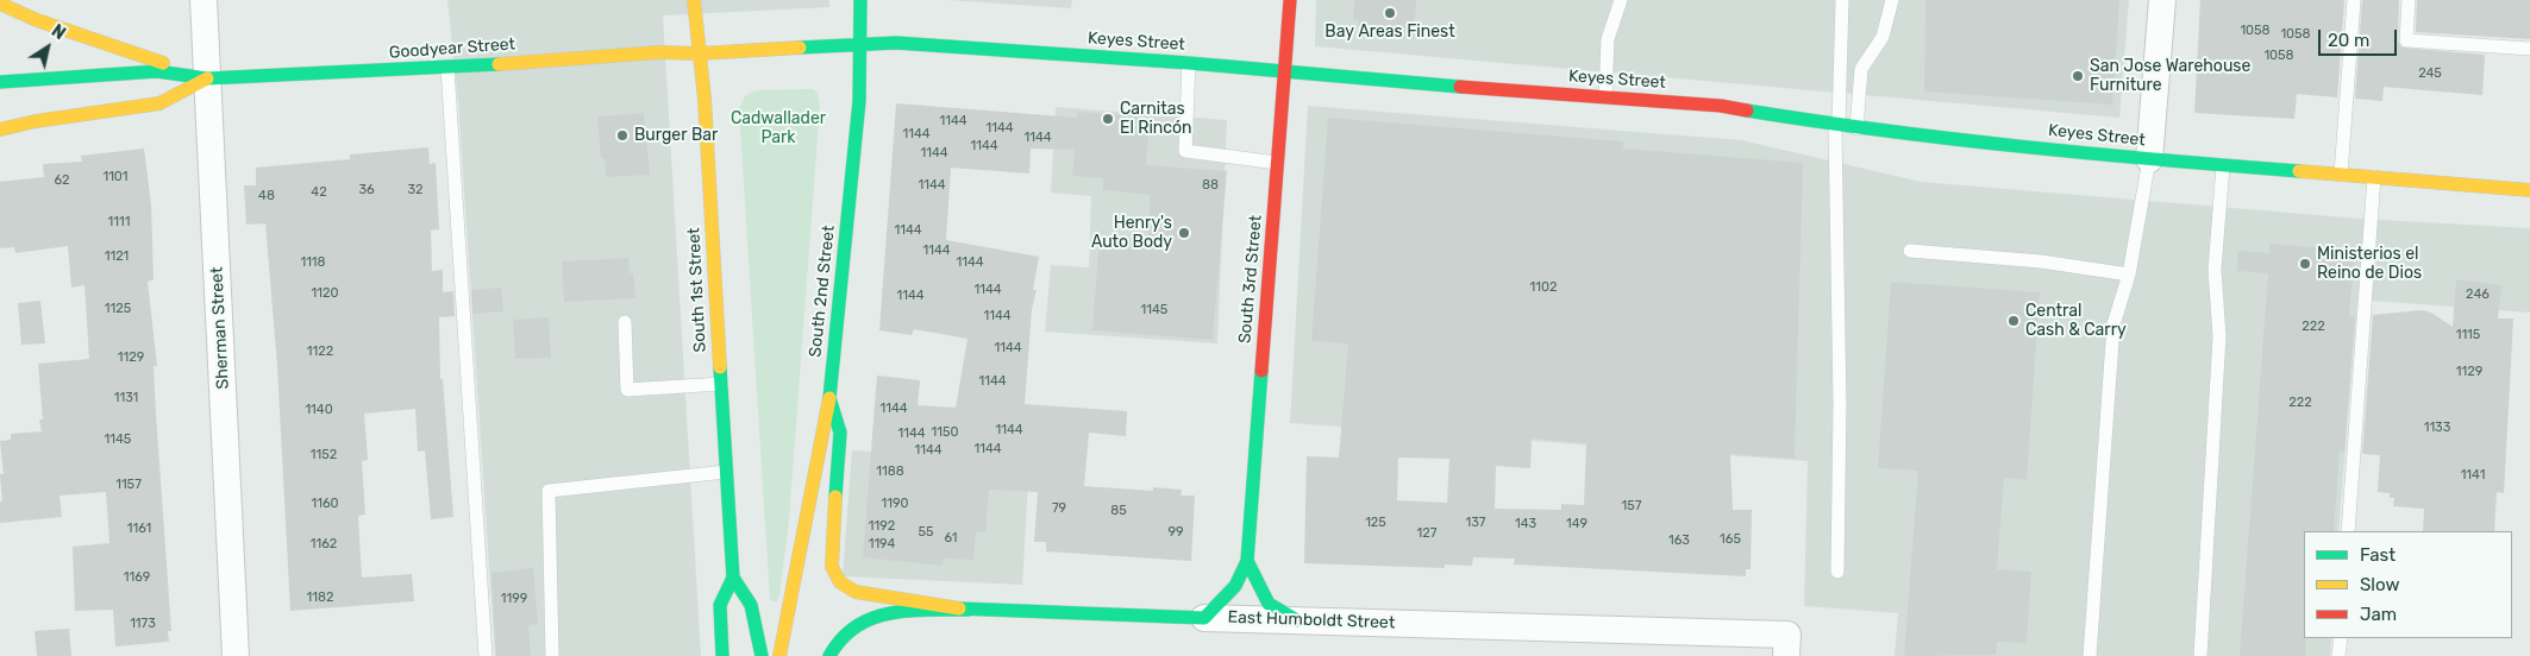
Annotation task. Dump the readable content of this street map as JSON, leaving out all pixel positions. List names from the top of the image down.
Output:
{
  "streets": {
    "main road": [
      "Keyes Street",
      "Goodyear Street",
      "South 3rd Street",
      "South 1st Street",
      "South 2nd Street",
      "East Humboldt Street"
    ],
    "street": ["Sherman Street"]
  },
  "crossings": [
    ["Keyes Street", "Goodyear Street"],
    ["Keyes Street", "South 3rd Street"],
    ["Keyes Street", "South 1st Street"],
    ["Keyes Street", "South 2nd Street"],
    ["Goodyear Street", "South 1st Street"],
    ["Goodyear Street", "Sherman Street"],
    ["South 2nd Street", "East Humboldt Street"]
  ],
  "parks": ["Cadwallader Park"],
  "places": [
    "Bay Areas Finest",
    "San Jose Warehouse Furniture",
    "Carnitas El Rincón",
    "Burger Bar",
    "Henry's Auto Body",
    "Ministerios el Reino de Dios",
    "Central Cash & Carry"
  ],
  "house_numbers": [
    "1058",
    "1058",
    "1058",
    "245",
    "1144",
    "1144",
    "1144",
    "1144",
    "1144",
    "1144",
    "1101",
    "62",
    "1144",
    "88",
    "36",
    "32",
    "42",
    "48",
    "1111",
    "1144",
    "1144",
    "1121",
    "1118",
    "1144",
    "1102",
    "1144",
    "1120",
    "246",
    "1144",
    "1125",
    "1145",
    "1144",
    "222",
    "1115",
    "1144",
    "1122",
    "1129",
    "1129",
    "1144",
    "1131",
    "222",
    "1144",
    "1140",
    "1133",
    "1144",
    "1150",
    "1144",
    "1145",
    "1144",
    "1144",
    "1152",
    "1188",
    "1141",
    "1157",
    "1160",
    "1190",
    "157",
    "79",
    "85",
    "125",
    "137",
    "143",
    "149",
    "1192",
    "1161",
    "55",
    "99",
    "127",
    "61",
    "165",
    "163",
    "1162",
    "1194",
    "1169",
    "1182",
    "1199",
    "1173"
  ],
  "legend": ["Fast", "Slow", "Jam"],
  "scale_bar": "20 m",
  "north": "top right"
}
